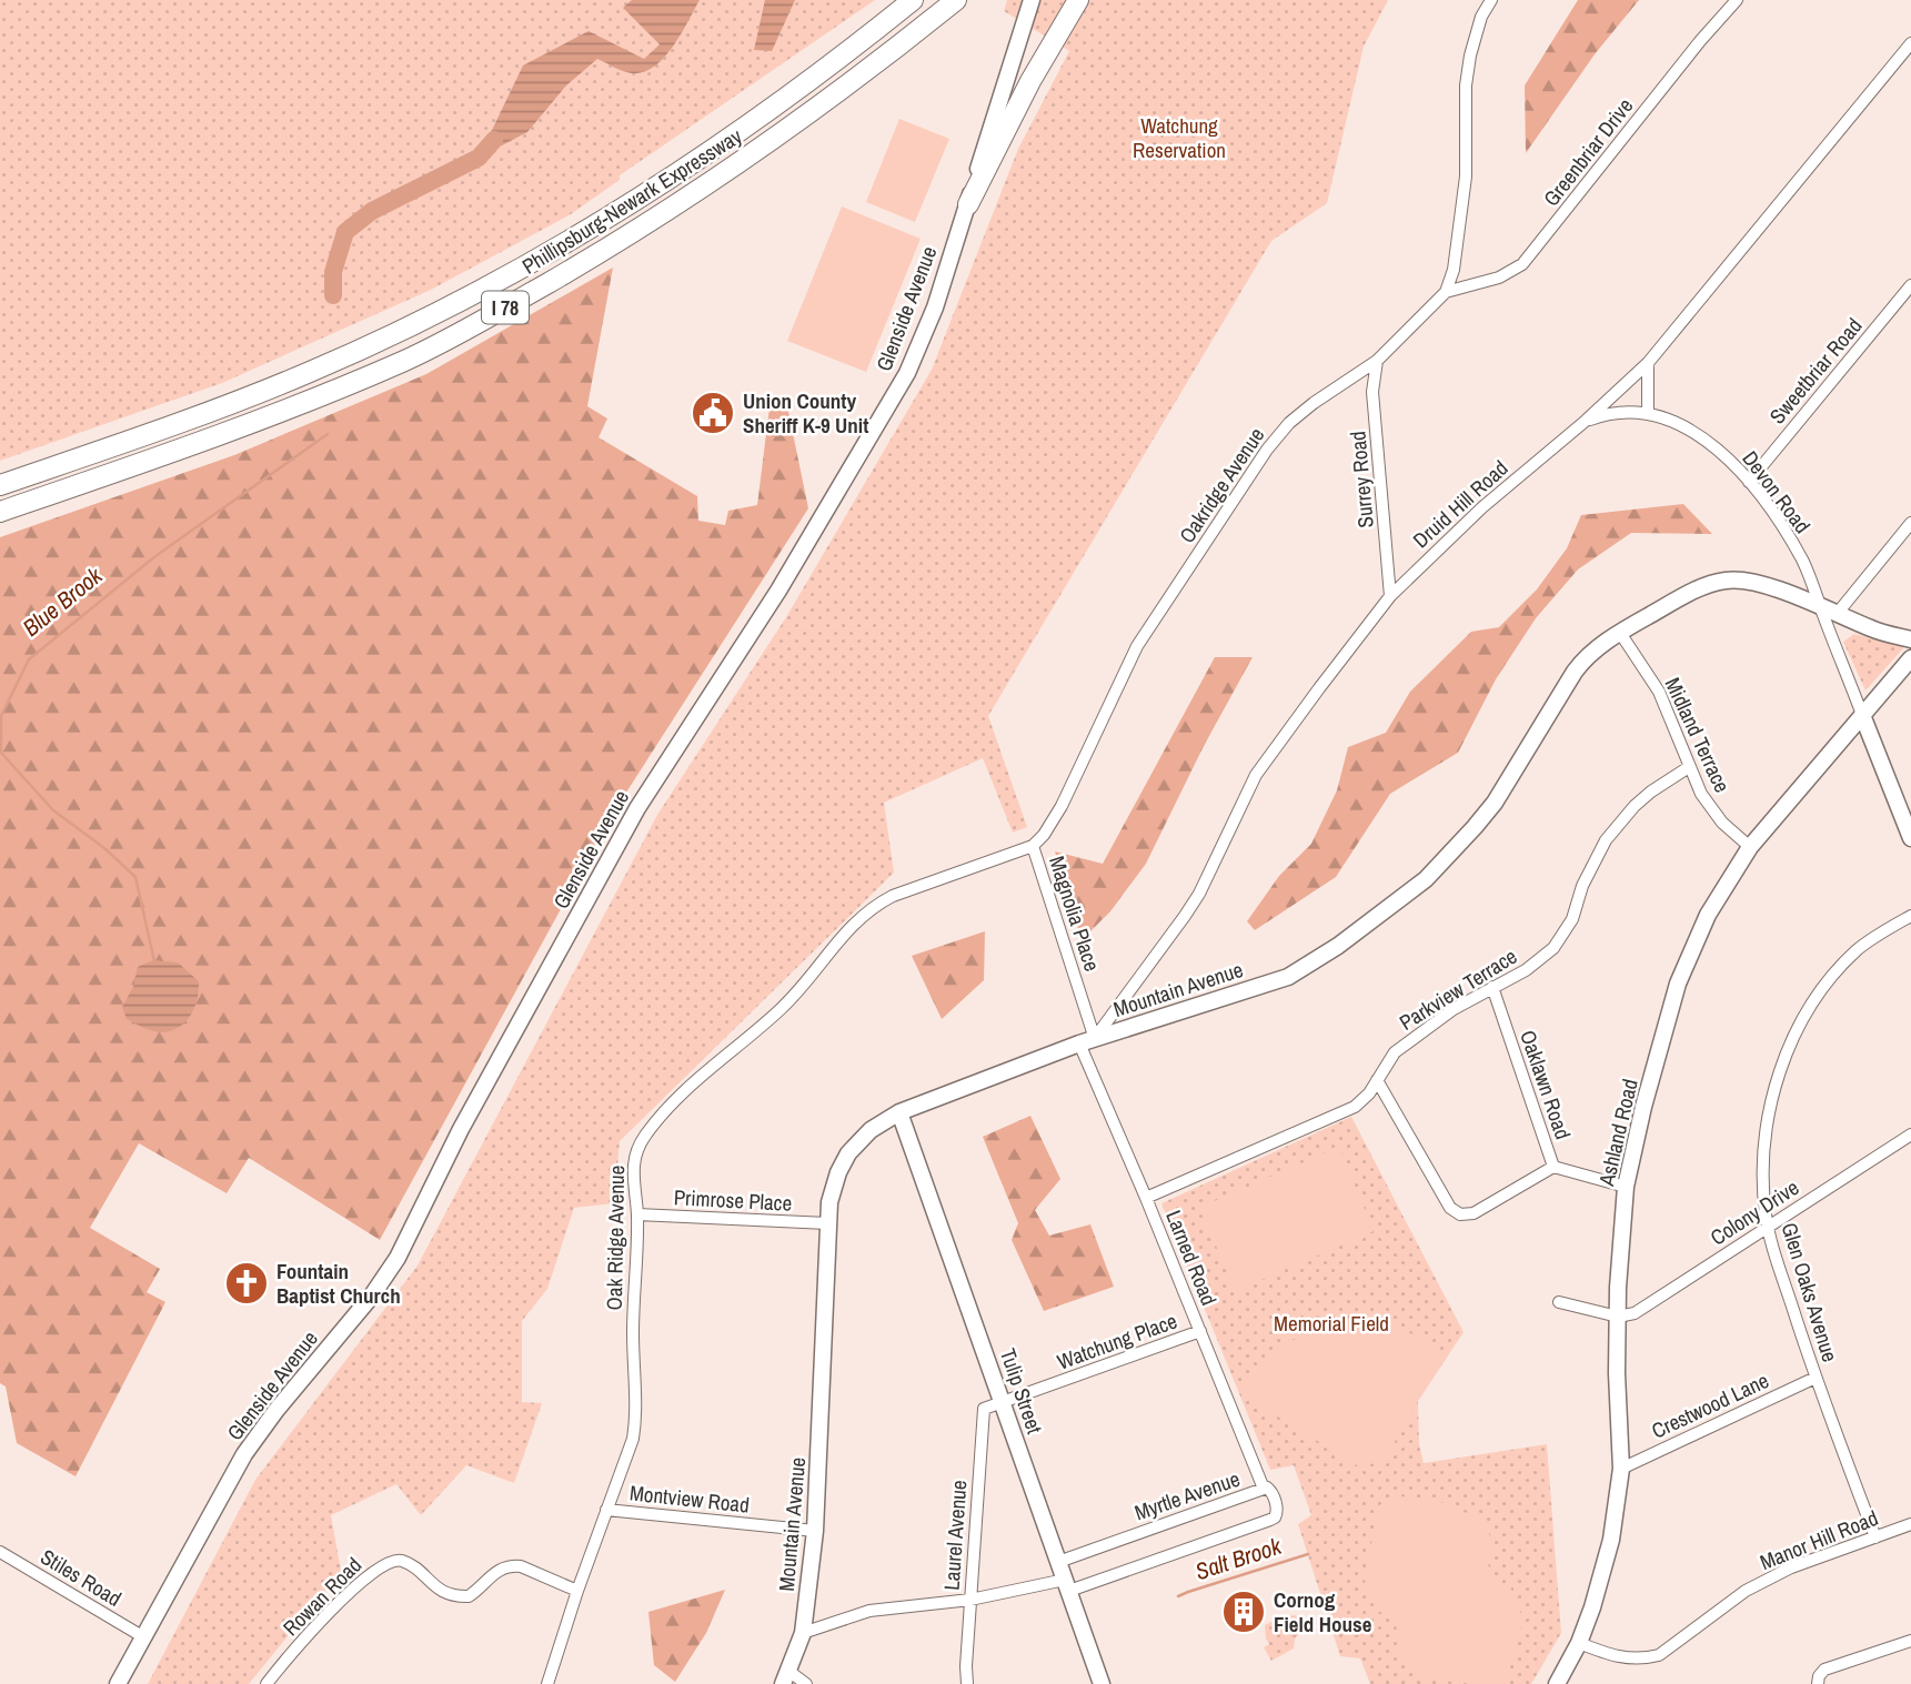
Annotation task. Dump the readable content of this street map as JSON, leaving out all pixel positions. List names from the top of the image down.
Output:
{
  "streets": {
    "highway": ["Phillipsburg-Newark Expressway", "I 78"],
    "main road": [
      "Glenside Avenue",
      "Mountain Avenue",
      "Ashland Road",
      "Tulip Street"
    ],
    "street": [
      "Greenbriar Drive",
      "Sweetbriar Road",
      "Surrey Road",
      "Oakridge Avenue",
      "Devon Road",
      "Druid Hill Road",
      "Midland Terrace",
      "Magnolia Place",
      "Parkview Terrace",
      "Oaklawn Road",
      "Primrose Place",
      "Colony Drive",
      "Oak Ridge Avenue",
      "Larned Road",
      "Glen Oaks Avenue",
      "Watchung Place",
      "Crestwood Lane",
      "Myrtle Avenue",
      "Montview Road",
      "Laurel Avenue",
      "Manor Hill Road",
      "Stiles Road",
      "Rowan Road"
    ]
  },
  "crossings": [
    ["Greenbriar Drive", "Oakridge Avenue"],
    ["Glenside Avenue", "Stiles Road"],
    ["Sweetbriar Road", "Devon Road"],
    ["Surrey Road", "Oakridge Avenue"],
    ["Surrey Road", "Druid Hill Road"],
    ["Oakridge Avenue", "Magnolia Place"],
    ["Oakridge Avenue", "Oak Ridge Avenue"],
    ["Devon Road", "Druid Hill Road"],
    ["Devon Road", "Mountain Avenue"],
    ["Devon Road", "Ashland Road"],
    ["Druid Hill Road", "Magnolia Place"],
    ["Druid Hill Road", "Mountain Avenue"],
    ["Druid Hill Road", "Larned Road"],
    ["Midland Terrace", "Mountain Avenue"],
    ["Midland Terrace", "Parkview Terrace"],
    ["Midland Terrace", "Ashland Road"],
    ["Magnolia Place", "Mountain Avenue"],
    ["Magnolia Place", "Oak Ridge Avenue"],
    ["Magnolia Place", "Larned Road"],
    ["Mountain Avenue", "Primrose Place"],
    ["Mountain Avenue", "Larned Road"],
    ["Mountain Avenue", "Tulip Street"],
    ["Mountain Avenue", "Myrtle Avenue"],
    ["Mountain Avenue", "Montview Road"],
    ["Parkview Terrace", "Oaklawn Road"],
    ["Parkview Terrace", "Larned Road"],
    ["Oaklawn Road", "Ashland Road"],
    ["Ashland Road", "Colony Drive"],
    ["Ashland Road", "Crestwood Lane"],
    ["Ashland Road", "Manor Hill Road"],
    ["Primrose Place", "Oak Ridge Avenue"],
    ["Colony Drive", "Glen Oaks Avenue"],
    ["Oak Ridge Avenue", "Montview Road"],
    ["Oak Ridge Avenue", "Rowan Road"],
    ["Larned Road", "Watchung Place"],
    ["Larned Road", "Myrtle Avenue"],
    ["Glen Oaks Avenue", "Crestwood Lane"],
    ["Glen Oaks Avenue", "Manor Hill Road"],
    ["Watchung Place", "Tulip Street"],
    ["Watchung Place", "Laurel Avenue"],
    ["Tulip Street", "Myrtle Avenue"],
    ["Tulip Street", "Laurel Avenue"],
    ["Myrtle Avenue", "Laurel Avenue"]
  ],
  "water": ["Blue Brook", "Salt Brook"],
  "parks": ["Watchung Reservation", "Memorial Field"],
  "places": {
    "public building": ["Union County Sheriff K-9 Unit"],
    "church": ["Fountain Baptist Church"],
    "building": ["Cornog Field House"]
  }
}
